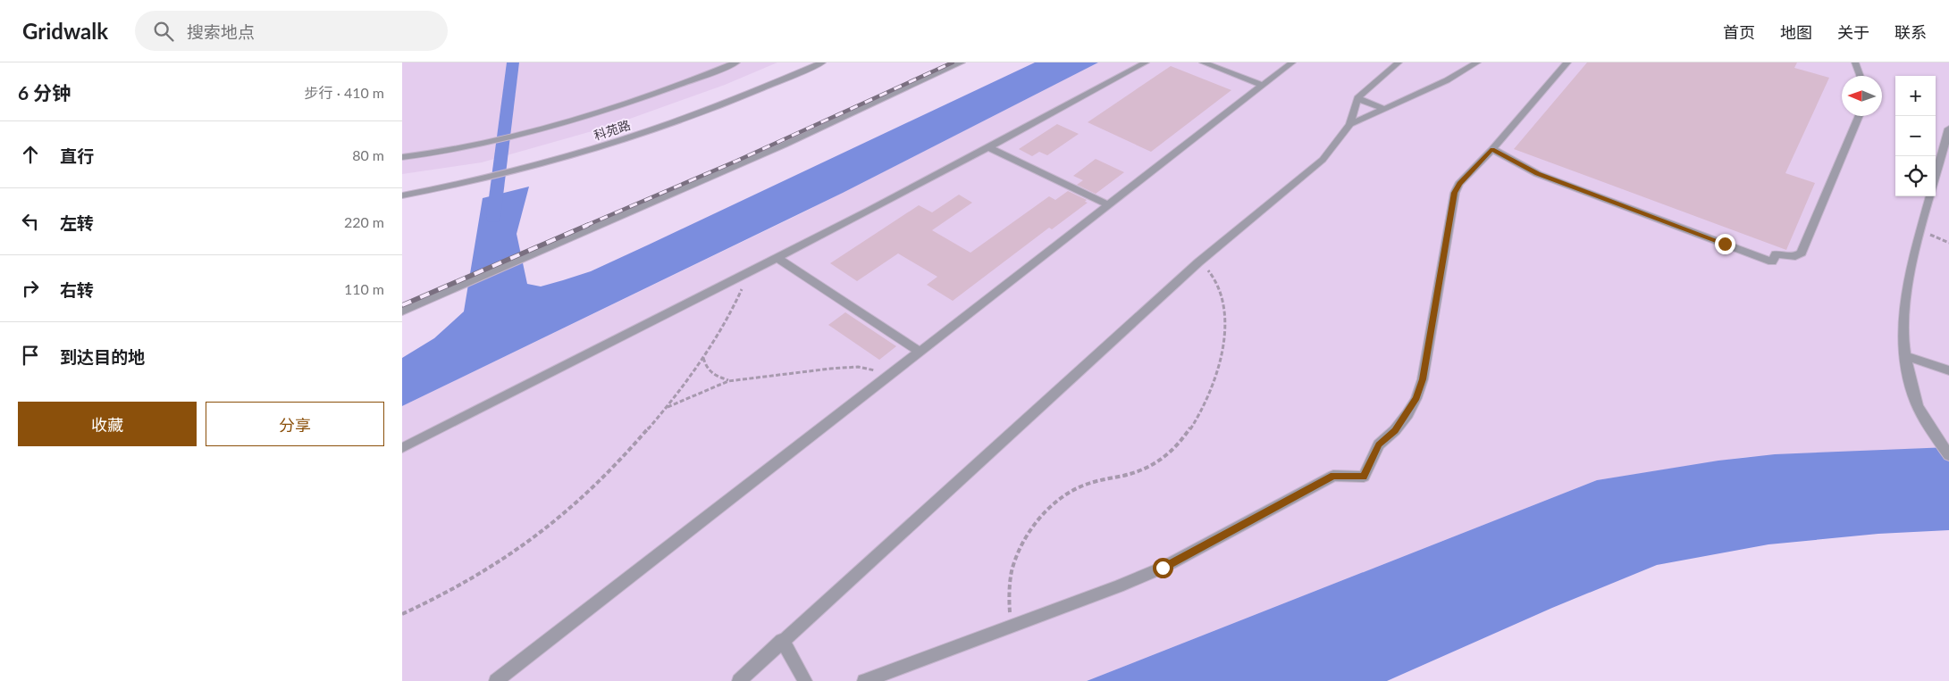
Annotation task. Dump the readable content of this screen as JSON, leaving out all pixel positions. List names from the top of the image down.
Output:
{
  "streets": {
    "street": ["科苑路"]
  },
  "north": "left",
  "page": {
    "header": "Gridwalk",
    "search": "搜索地点",
    "nav": [
      "首页",
      "地图",
      "关于",
      "联系"
    ],
    "heading": ["6 分钟", "步行 · 410 m"],
    "map_buttons": ["+", "−"],
    "list": [
      ["直行", "80 m"],
      ["左转", "220 m"],
      ["右转", "110 m"],
      "到达目的地"
    ],
    "buttons": ["收藏", "分享"]
  }
}
